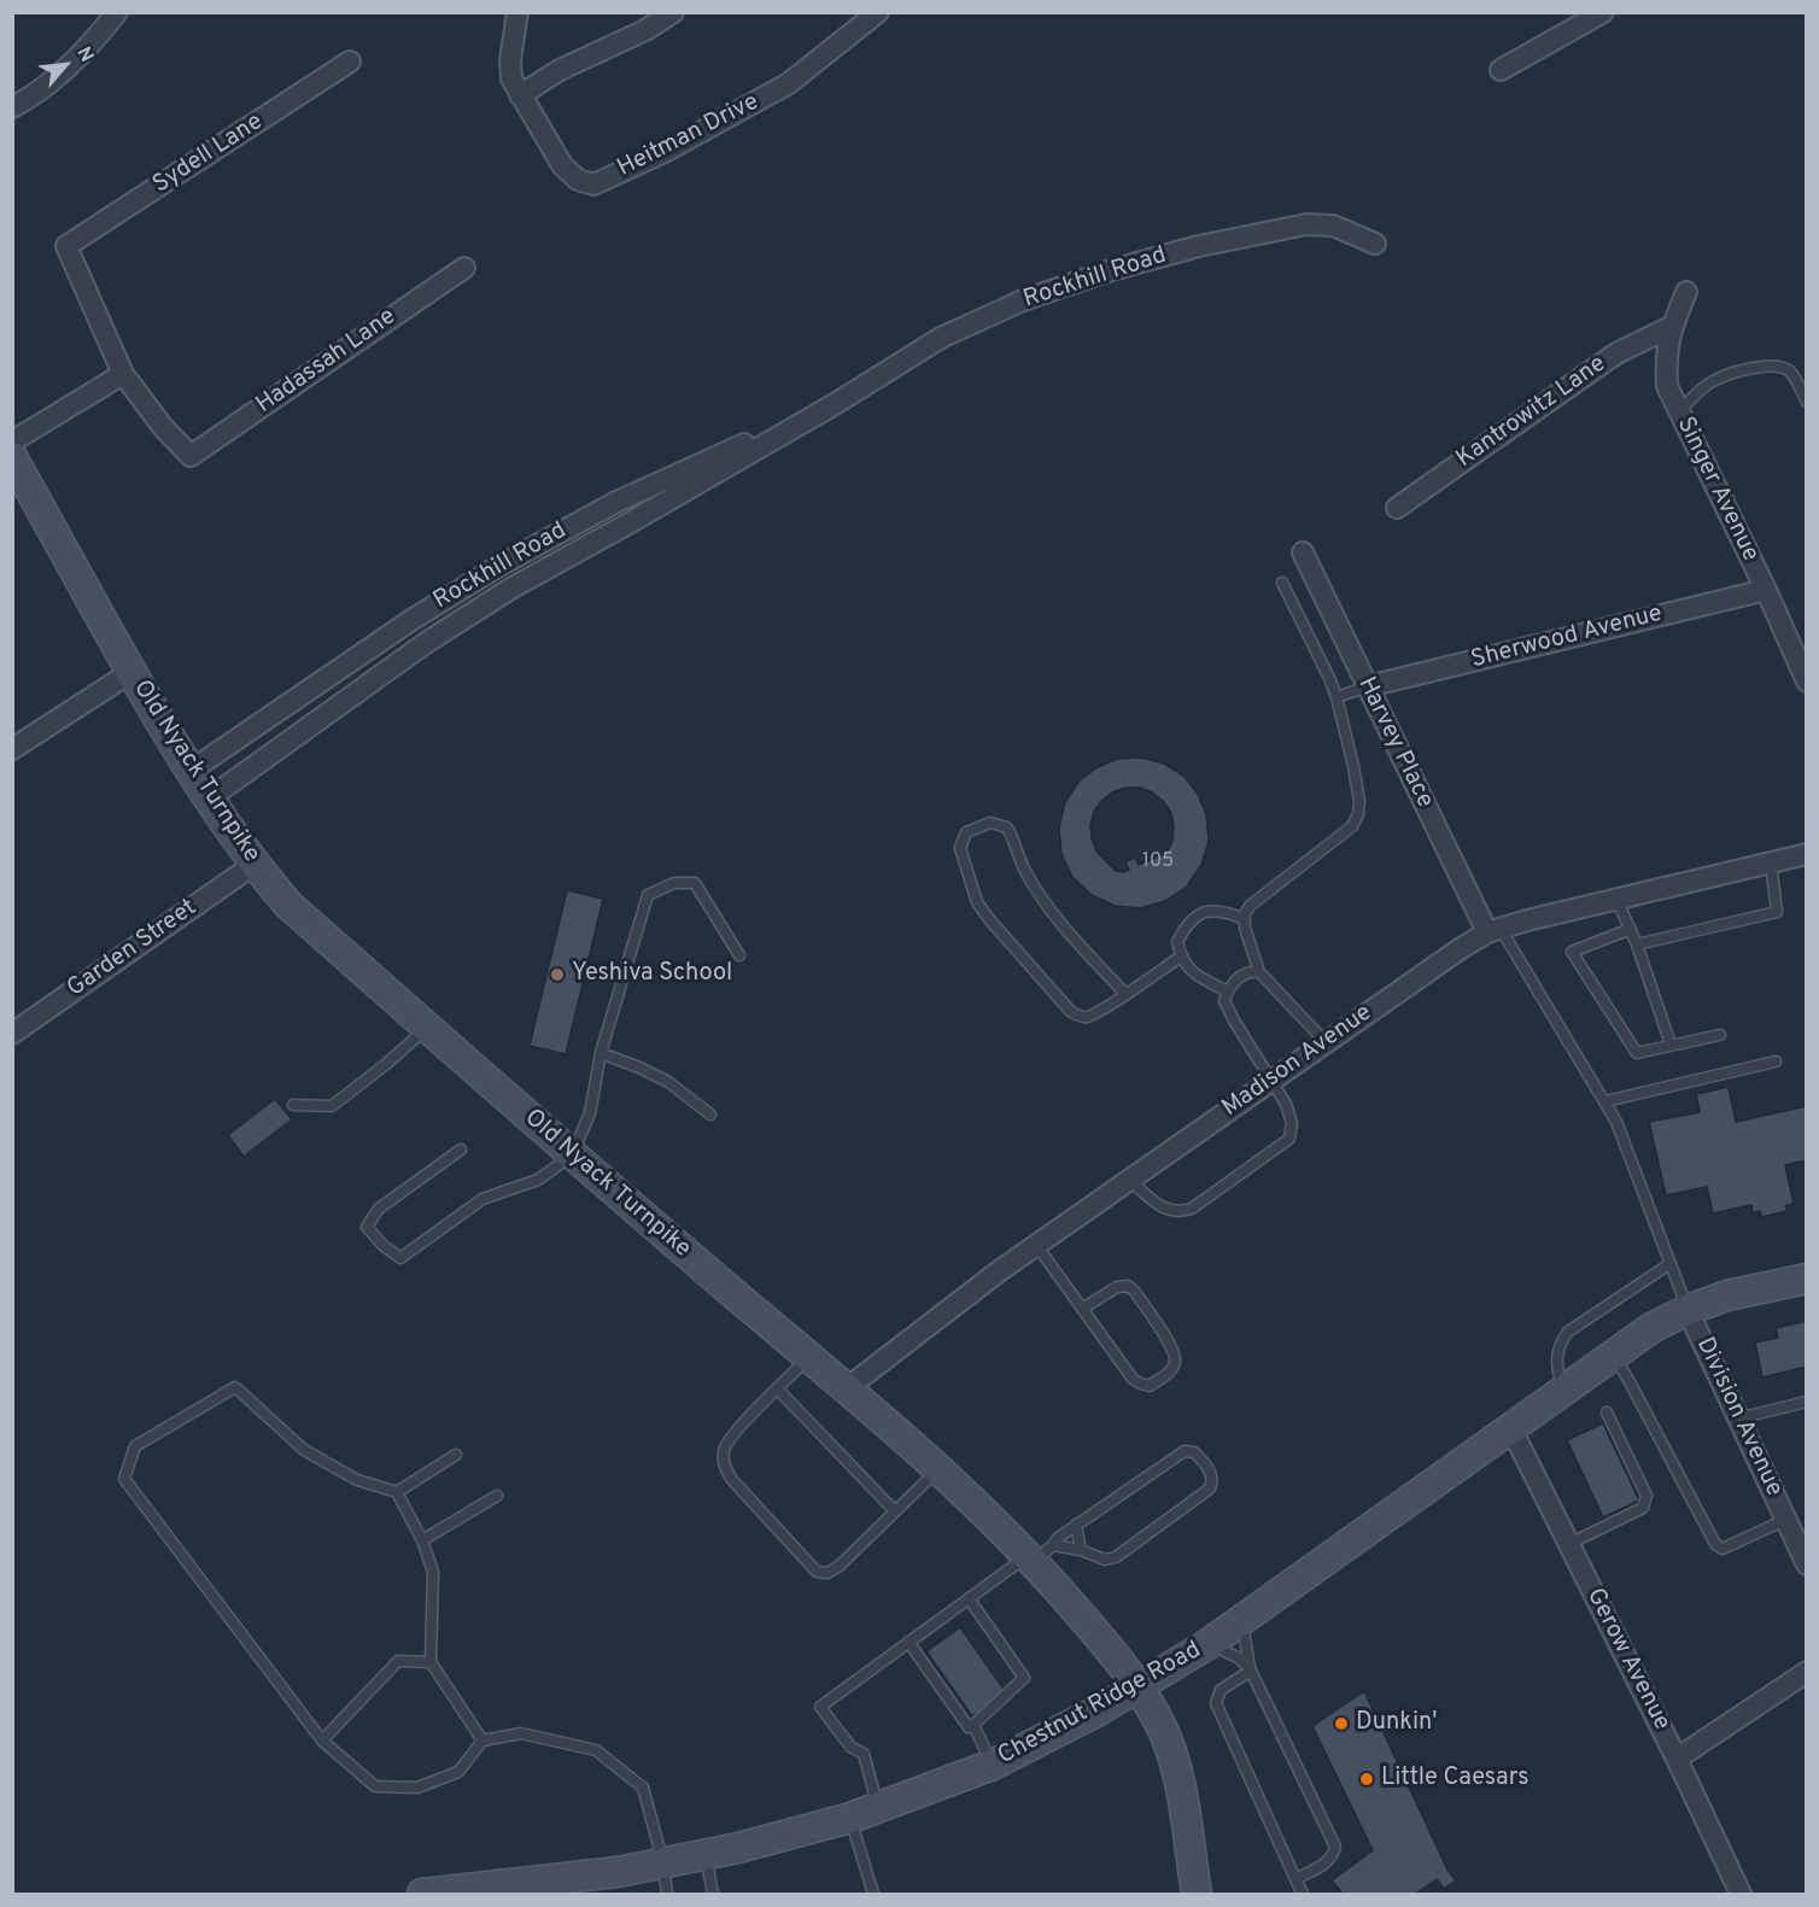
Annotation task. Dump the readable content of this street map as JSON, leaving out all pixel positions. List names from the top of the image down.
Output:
{
  "streets": {
    "street": [
      "Heitman Drive",
      "Sydell Lane",
      "Rockhill Road",
      "Hadassah Lane",
      "Kantrowitz Lane",
      "Singer Avenue",
      "Sherwood Avenue",
      "Harvey Place",
      "Old Nyack Turnpike",
      "Garden Street",
      "Madison Avenue",
      "Division Avenue",
      "Gerow Avenue",
      "Chestnut Ridge Road"
    ]
  },
  "crossings": [
    ["Sydell Lane", "Hadassah Lane"],
    ["Rockhill Road", "Old Nyack Turnpike"],
    ["Kantrowitz Lane", "Singer Avenue"],
    ["Singer Avenue", "Sherwood Avenue"],
    ["Sherwood Avenue", "Harvey Place"],
    ["Harvey Place", "Madison Avenue"],
    ["Old Nyack Turnpike", "Garden Street"],
    ["Old Nyack Turnpike", "Madison Avenue"],
    ["Old Nyack Turnpike", "Chestnut Ridge Road"],
    ["Division Avenue", "Chestnut Ridge Road"],
    ["Gerow Avenue", "Chestnut Ridge Road"]
  ],
  "places": ["Yeshiva School", "Dunkin'", "Little Caesars"],
  "house_numbers": ["105"],
  "north": "top right"
}
